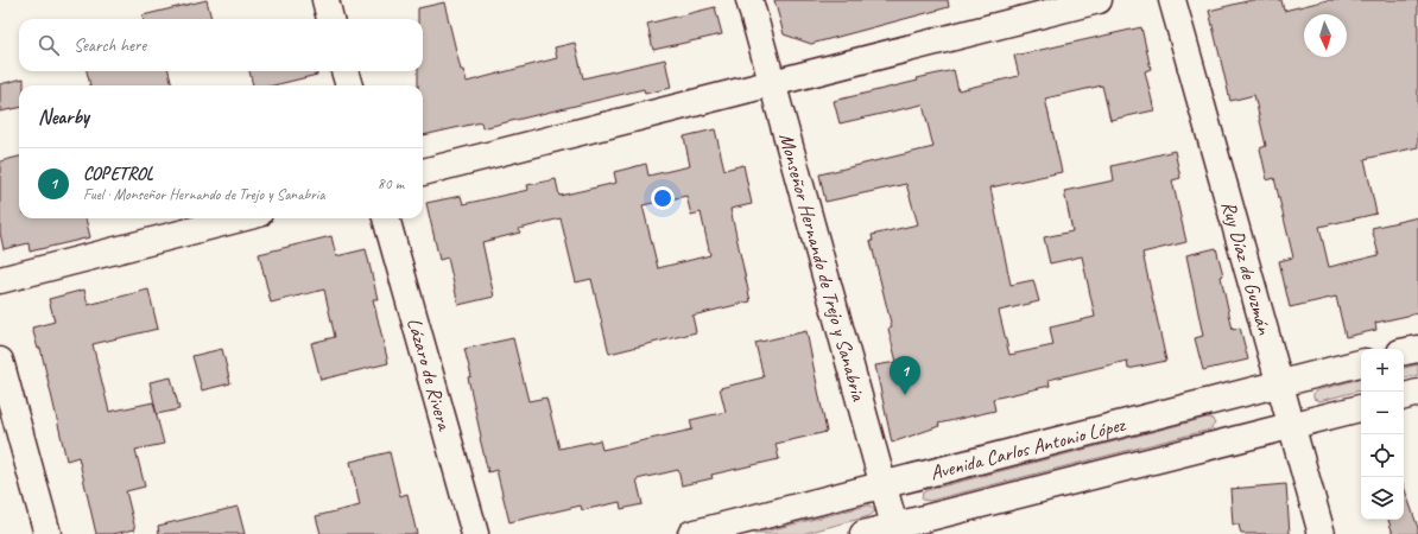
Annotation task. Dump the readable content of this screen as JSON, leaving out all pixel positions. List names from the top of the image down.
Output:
{
  "streets": {
    "street": [
      "Monseñor Hernando de Trejo y Sanabria",
      "Ruy Díaz de Guzmán",
      "Lázaro de Rivera",
      "Avenida Carlos Antonio López"
    ]
  },
  "crossings": [
    ["Monseñor Hernando de Trejo y Sanabria", "Avenida Carlos Antonio López"],
    ["Ruy Díaz de Guzmán", "Avenida Carlos Antonio López"]
  ],
  "north": "bottom",
  "page": {
    "search": "Search here",
    "heading": "Nearby",
    "list": [
      {
        "mark": "1",
        "name": "COPETROL",
        "note": "Fuel · Monseñor Hernando de Trejo y Sanabria",
        "value": "80 m"
      }
    ],
    "map_buttons": ["+", "−"],
    "pins": "1"
  }
}
